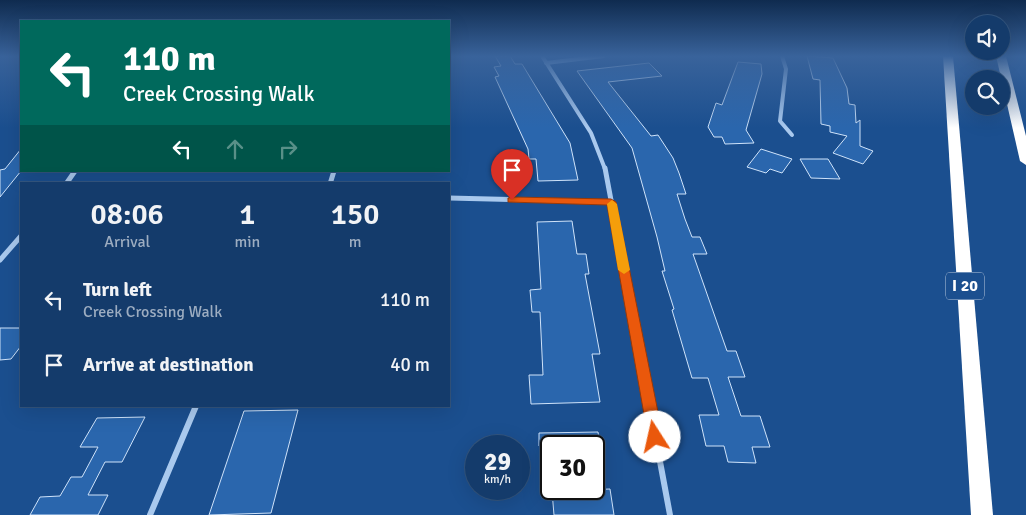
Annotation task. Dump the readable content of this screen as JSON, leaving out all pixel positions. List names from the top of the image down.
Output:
{
  "streets": {
    "highway": ["I 20"]
  },
  "page": {
    "turn": ["110 m", "Creek Crossing Walk"],
    "eta": [
      "08:06",
      "Arrival",
      "1",
      "min",
      "150",
      "m"
    ],
    "list": [
      {
        "name": "Turn left",
        "note": "Creek Crossing Walk",
        "value": "110 m"
      },
      {
        "name": "Arrive at destination",
        "value": "40 m"
      }
    ],
    "speed": "29 km/h",
    "limit": "30"
  }
}
